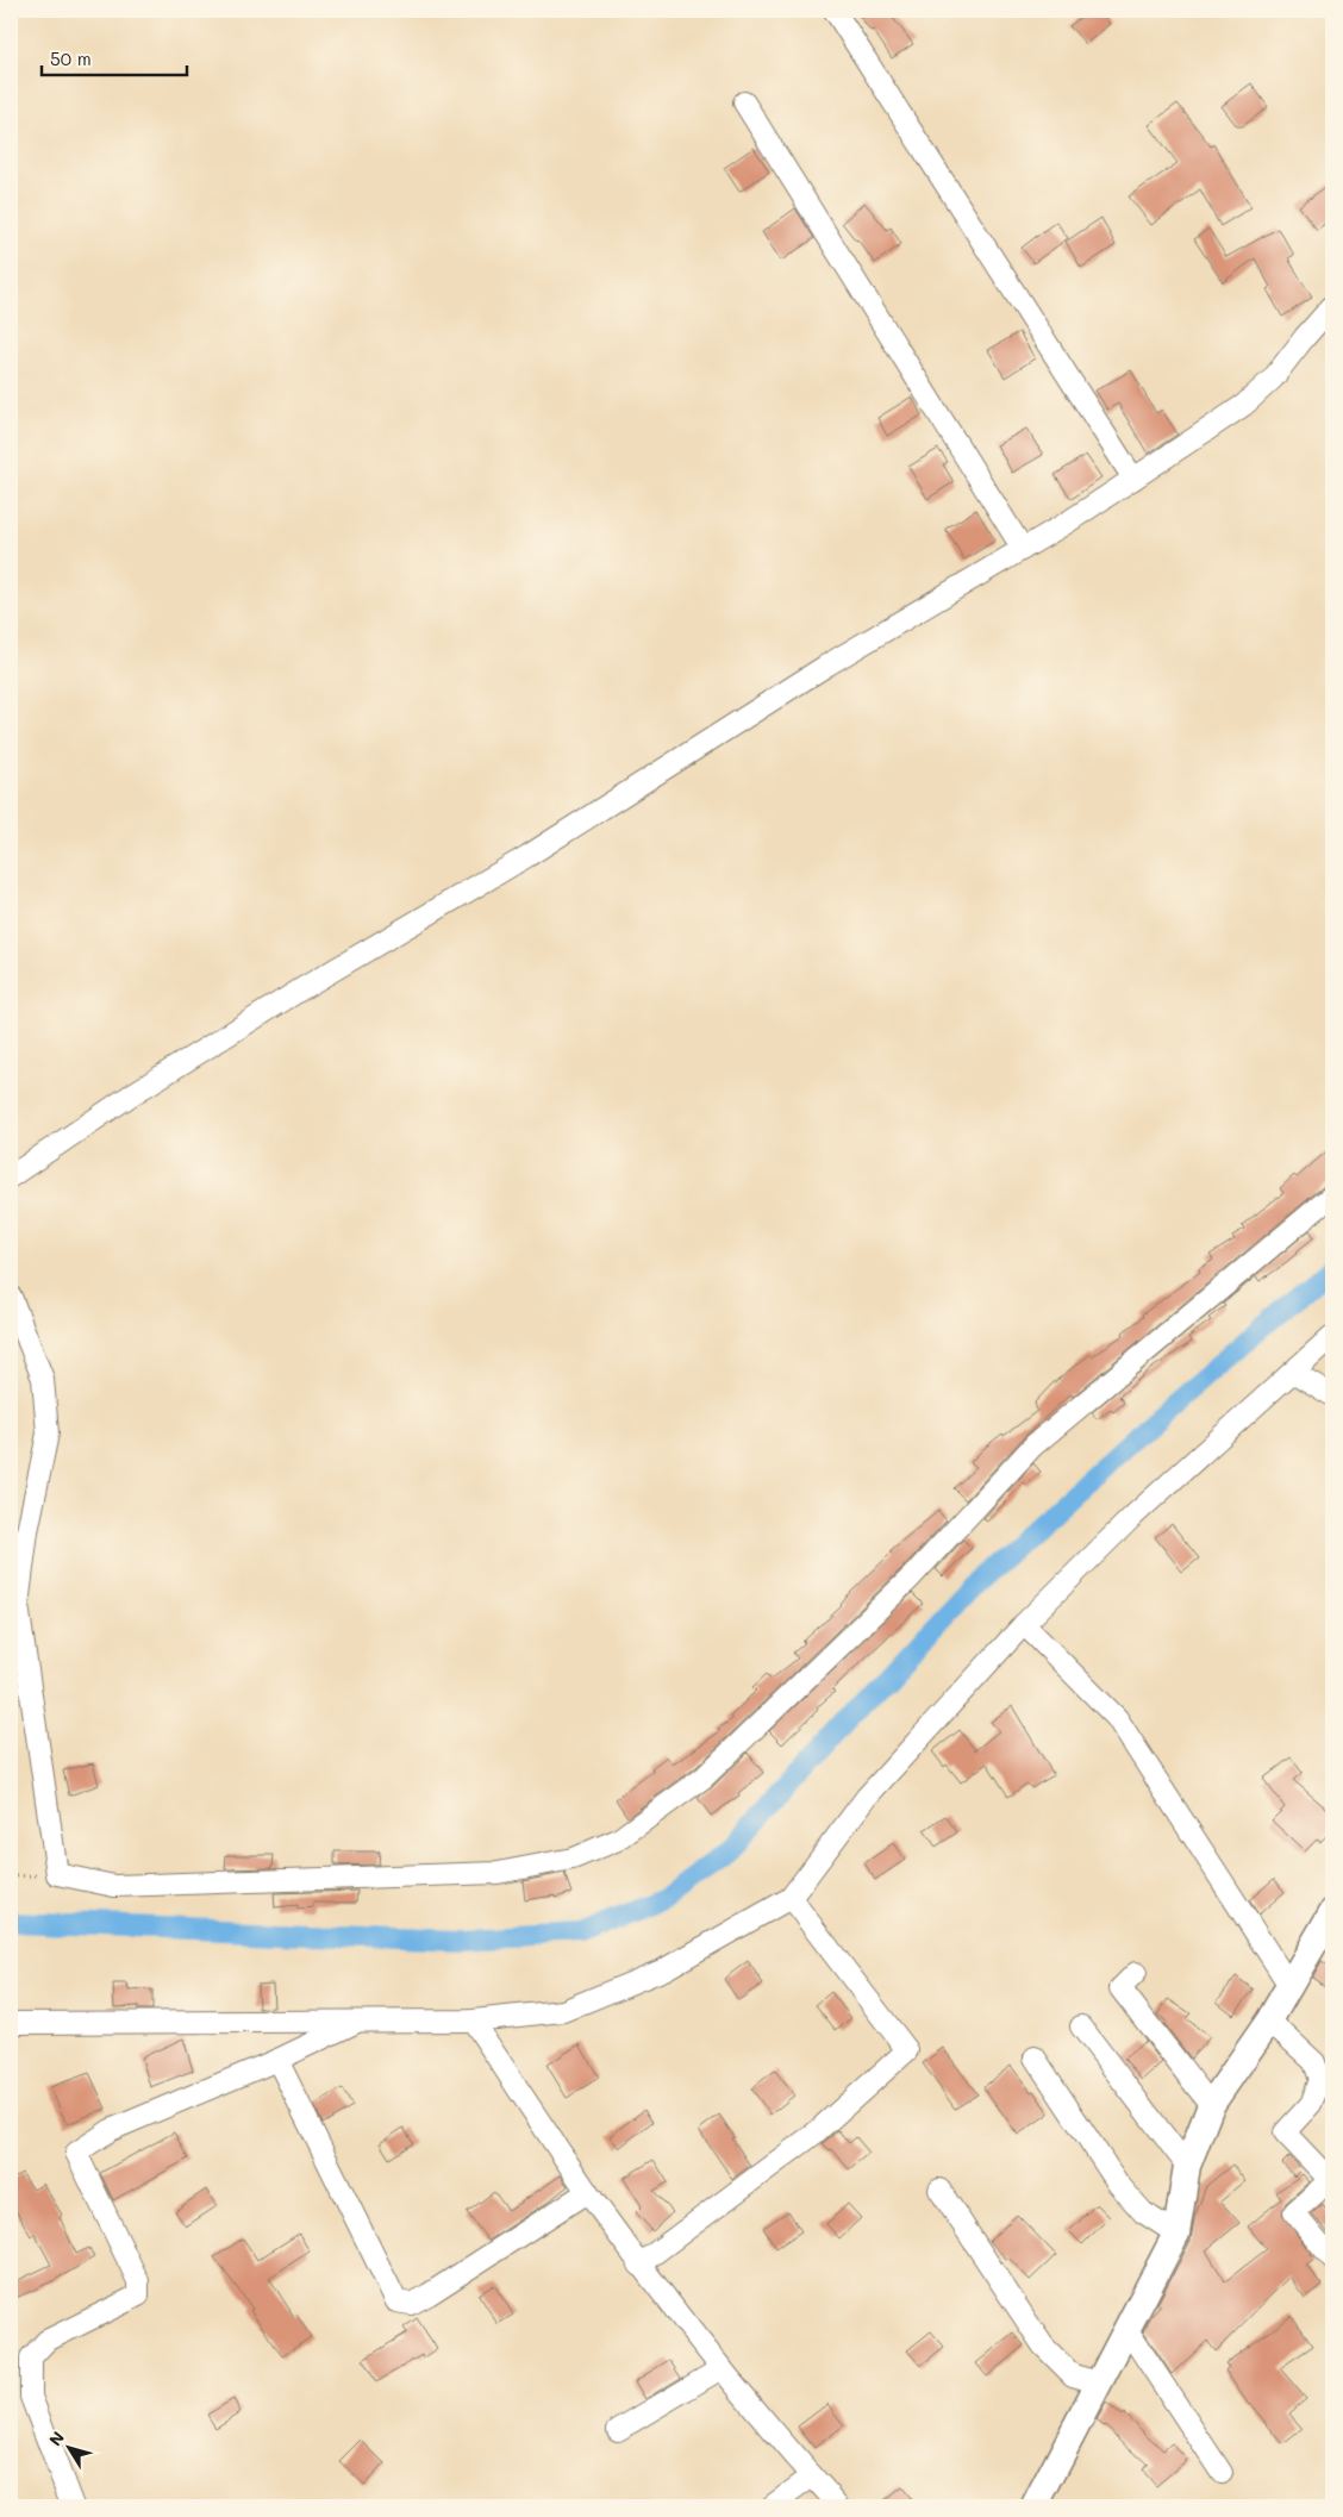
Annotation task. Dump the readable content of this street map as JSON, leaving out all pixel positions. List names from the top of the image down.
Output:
{
  "scale_bar": "50 m",
  "north": "top left"
}
